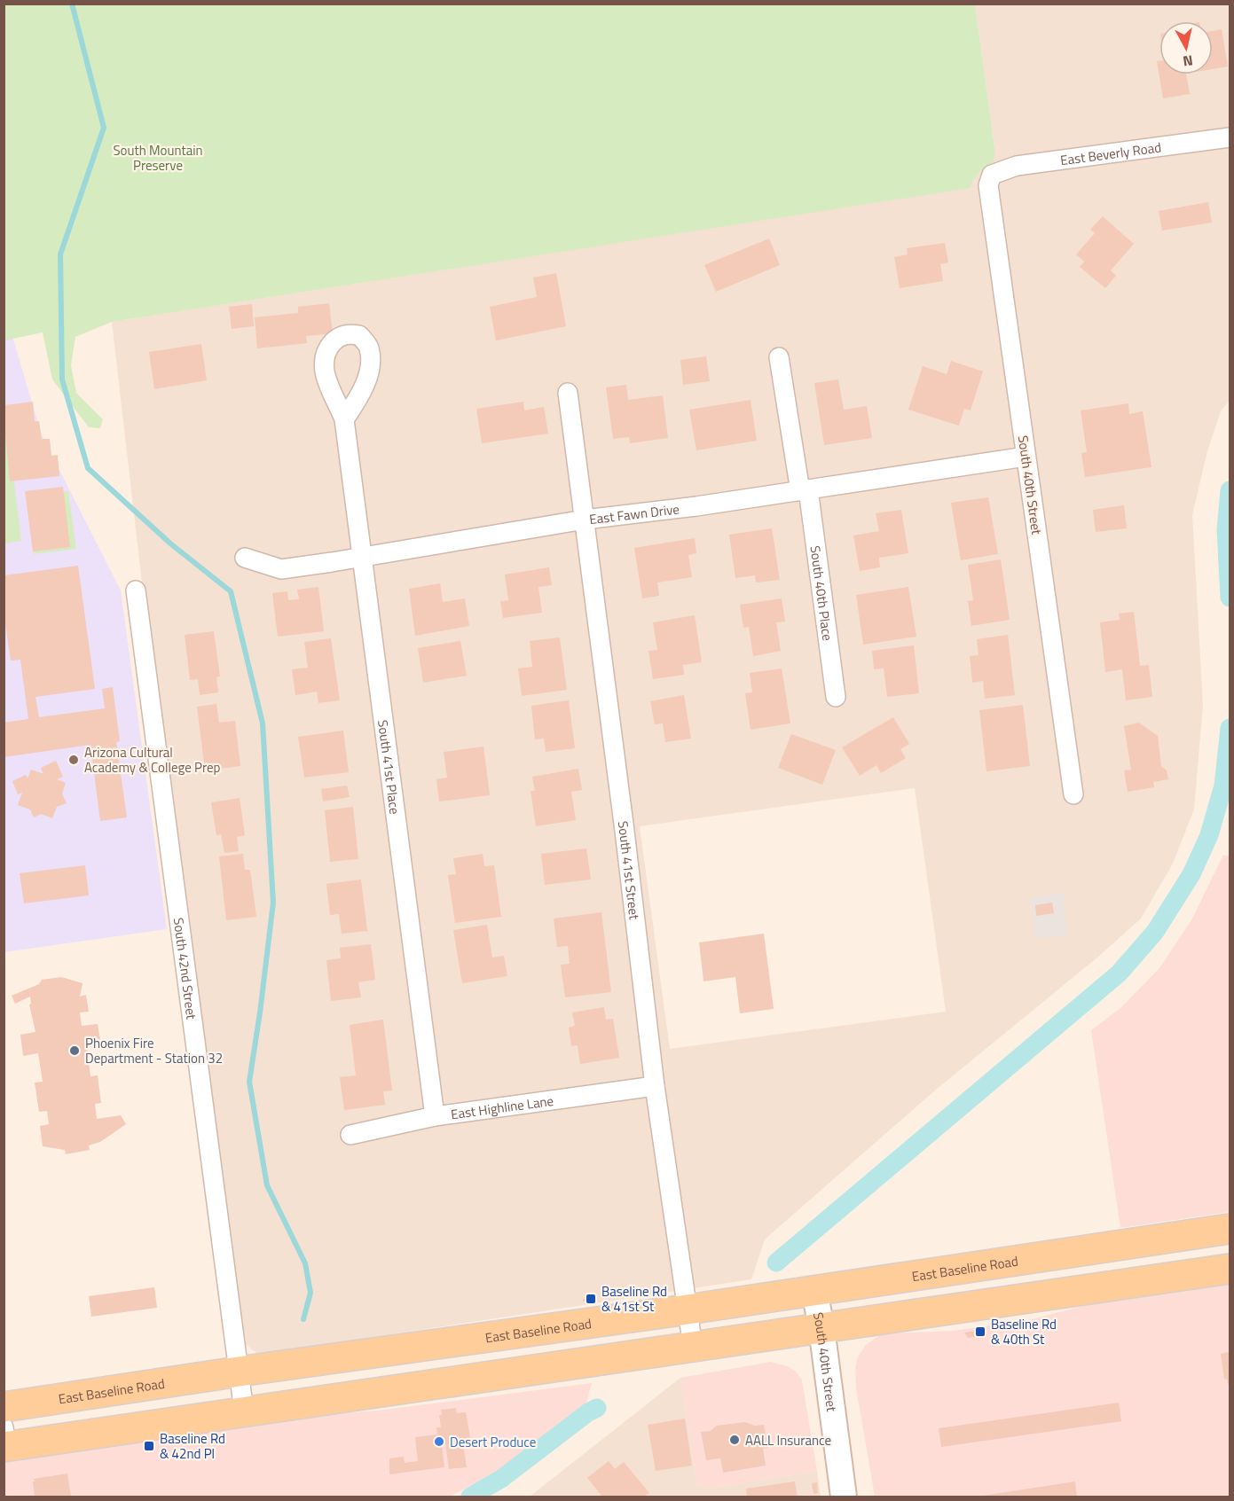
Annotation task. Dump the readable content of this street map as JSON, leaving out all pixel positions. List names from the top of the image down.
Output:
{
  "streets": {
    "main road": ["South 40th Street", "East Baseline Road"],
    "street": [
      "East Beverly Road",
      "East Fawn Drive",
      "South 40th Place",
      "South 41st Place",
      "South 41st Street",
      "South 42nd Street",
      "East Highline Lane"
    ]
  },
  "crossings": [
    ["East Beverly Road", "South 40th Street"],
    ["South 40th Street", "East Fawn Drive"],
    ["South 40th Street", "East Baseline Road"],
    ["East Fawn Drive", "South 40th Place"],
    ["East Fawn Drive", "South 41st Place"],
    ["East Fawn Drive", "South 41st Street"],
    ["South 41st Place", "East Highline Lane"],
    ["South 41st Street", "East Highline Lane"],
    ["South 41st Street", "East Baseline Road"],
    ["South 42nd Street", "East Baseline Road"]
  ],
  "parks": ["South Mountain Preserve"],
  "places": {
    "other": [
      "Arizona Cultural Academy & College Prep",
      "Phoenix Fire Department - Station 32",
      "AALL Insurance",
      "Desert Produce"
    ],
    "transit": ["Baseline Rd & 41st St", "Baseline Rd & 40th St", "Baseline Rd & 42nd Pl"]
  },
  "north": "bottom"
}
